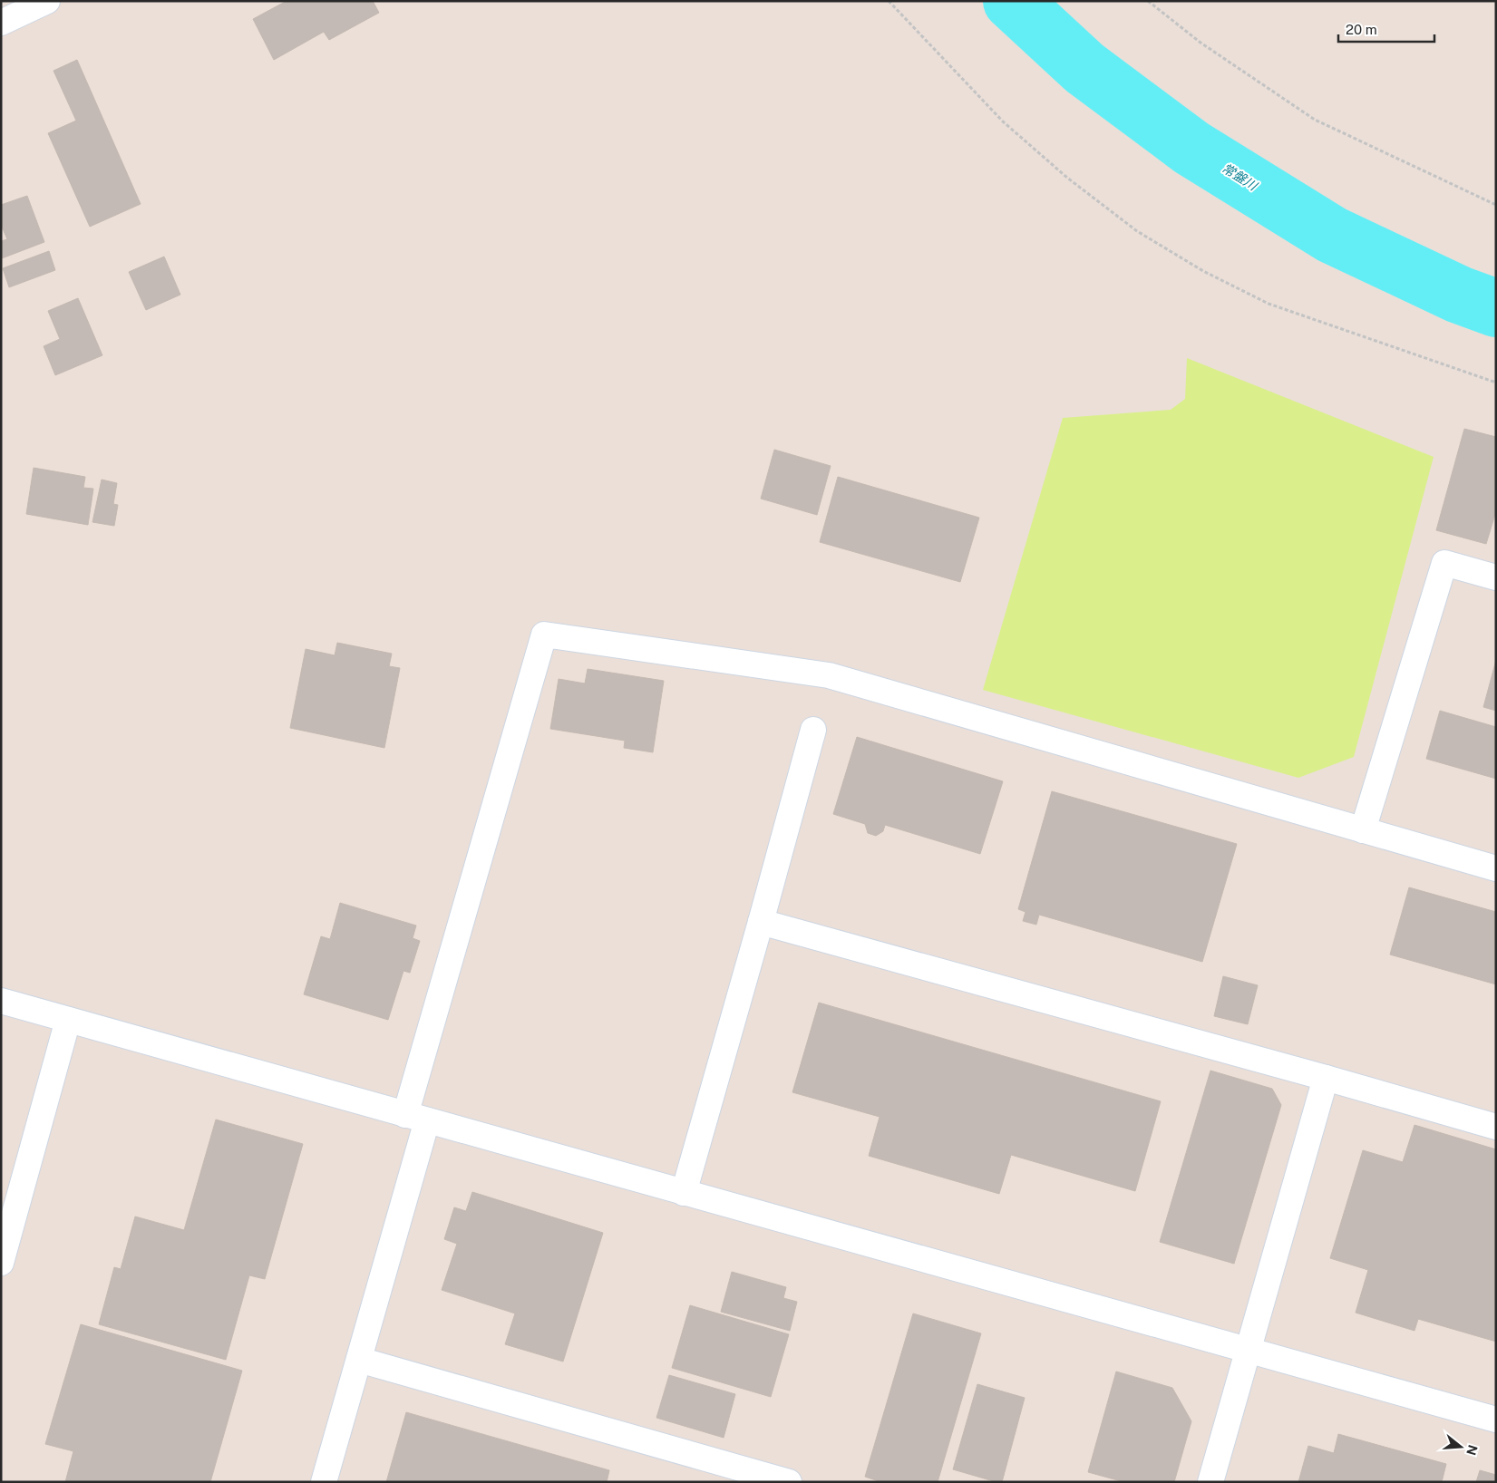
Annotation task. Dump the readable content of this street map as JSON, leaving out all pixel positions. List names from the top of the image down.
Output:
{
  "water": ["常盤川"],
  "scale_bar": "20 m",
  "north": "right"
}
